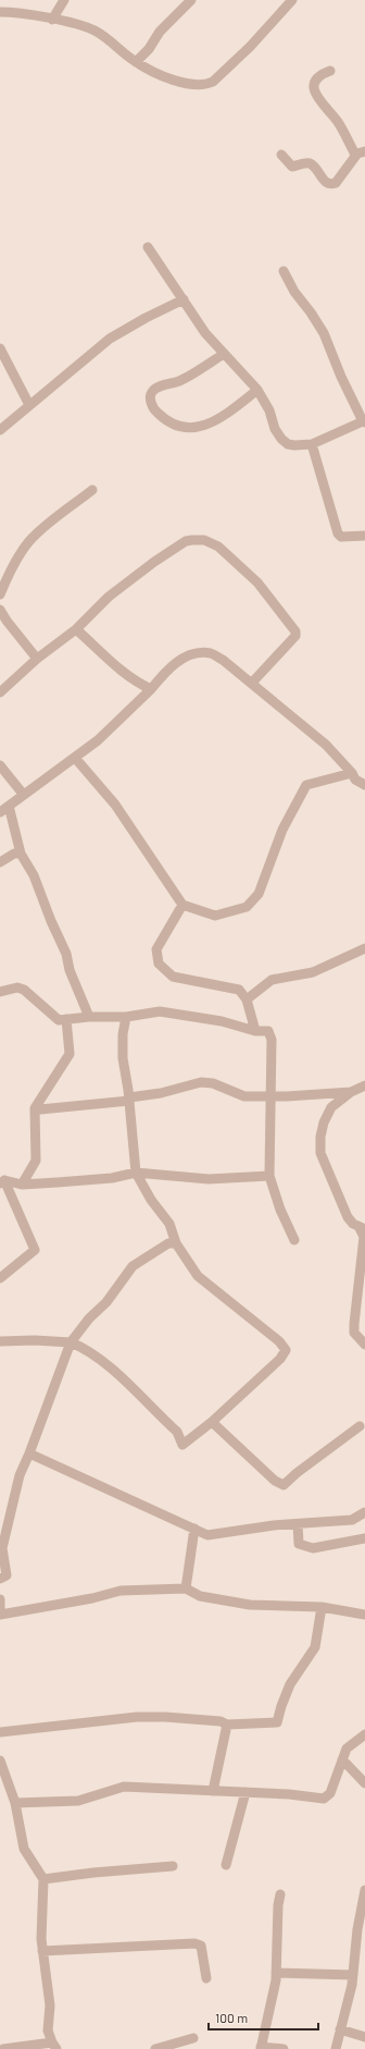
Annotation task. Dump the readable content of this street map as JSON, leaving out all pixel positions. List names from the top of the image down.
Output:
{
  "scale_bar": "100 m"
}
